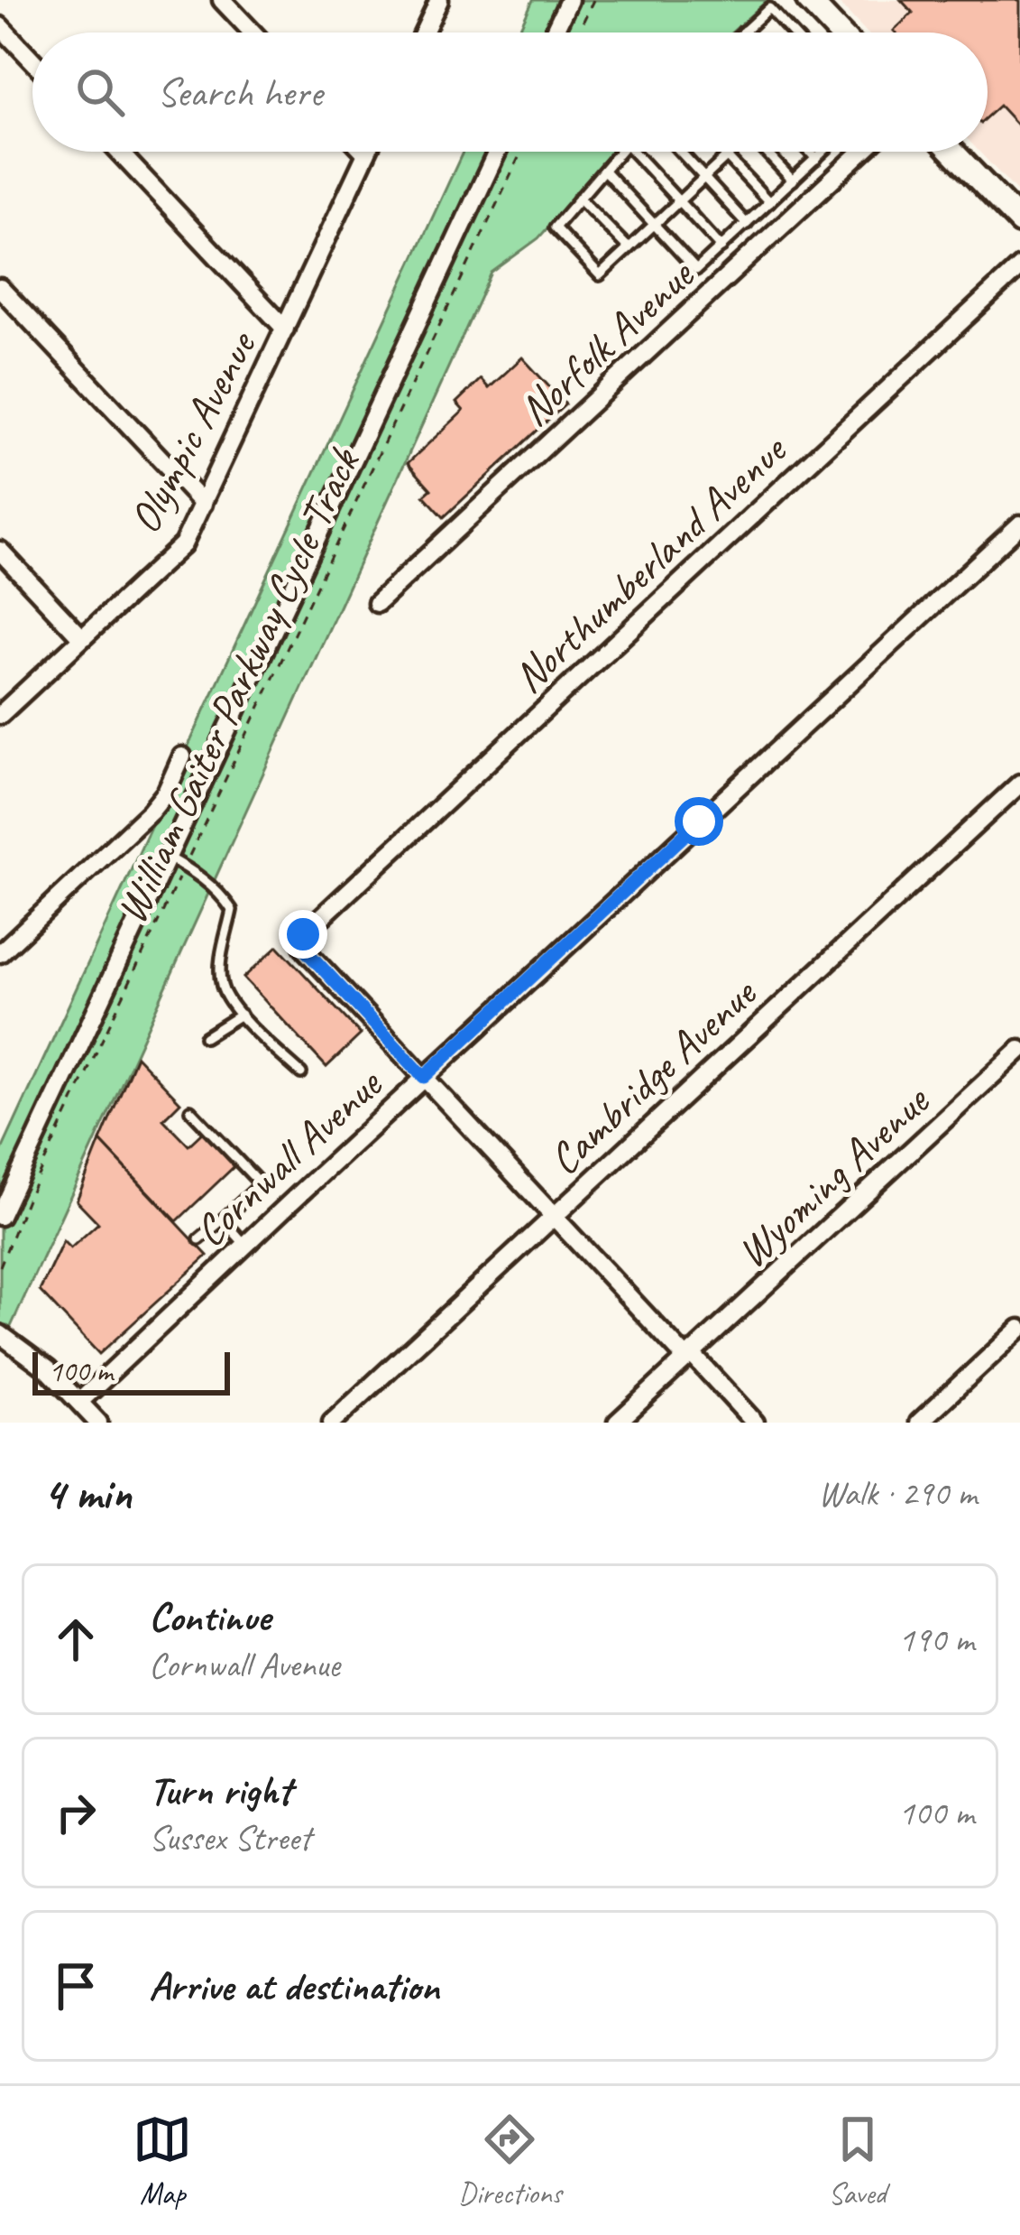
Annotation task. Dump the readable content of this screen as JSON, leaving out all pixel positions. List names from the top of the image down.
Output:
{
  "streets": {
    "street": [
      "Norfolk Avenue",
      "Olympic Avenue",
      "Northumberland Avenue",
      "Cambridge Avenue",
      "Cornwall Avenue",
      "Wyoming Avenue"
    ],
    "path": ["William Gaiter Parkway Cycle Track"]
  },
  "crossings": [
    ["Northumberland Avenue", "Cornwall Avenue"]
  ],
  "scale_bar": "100 m",
  "page": {
    "search": "Search here",
    "scale": "100 m",
    "heading": ["4 min", "Walk · 290 m"],
    "list": [
      ["Continue", "Cornwall Avenue", "190 m"],
      ["Turn right", "Sussex Street", "100 m"],
      "Arrive at destination"
    ],
    "nav": ["Map", "Directions", "Saved"]
  }
}
